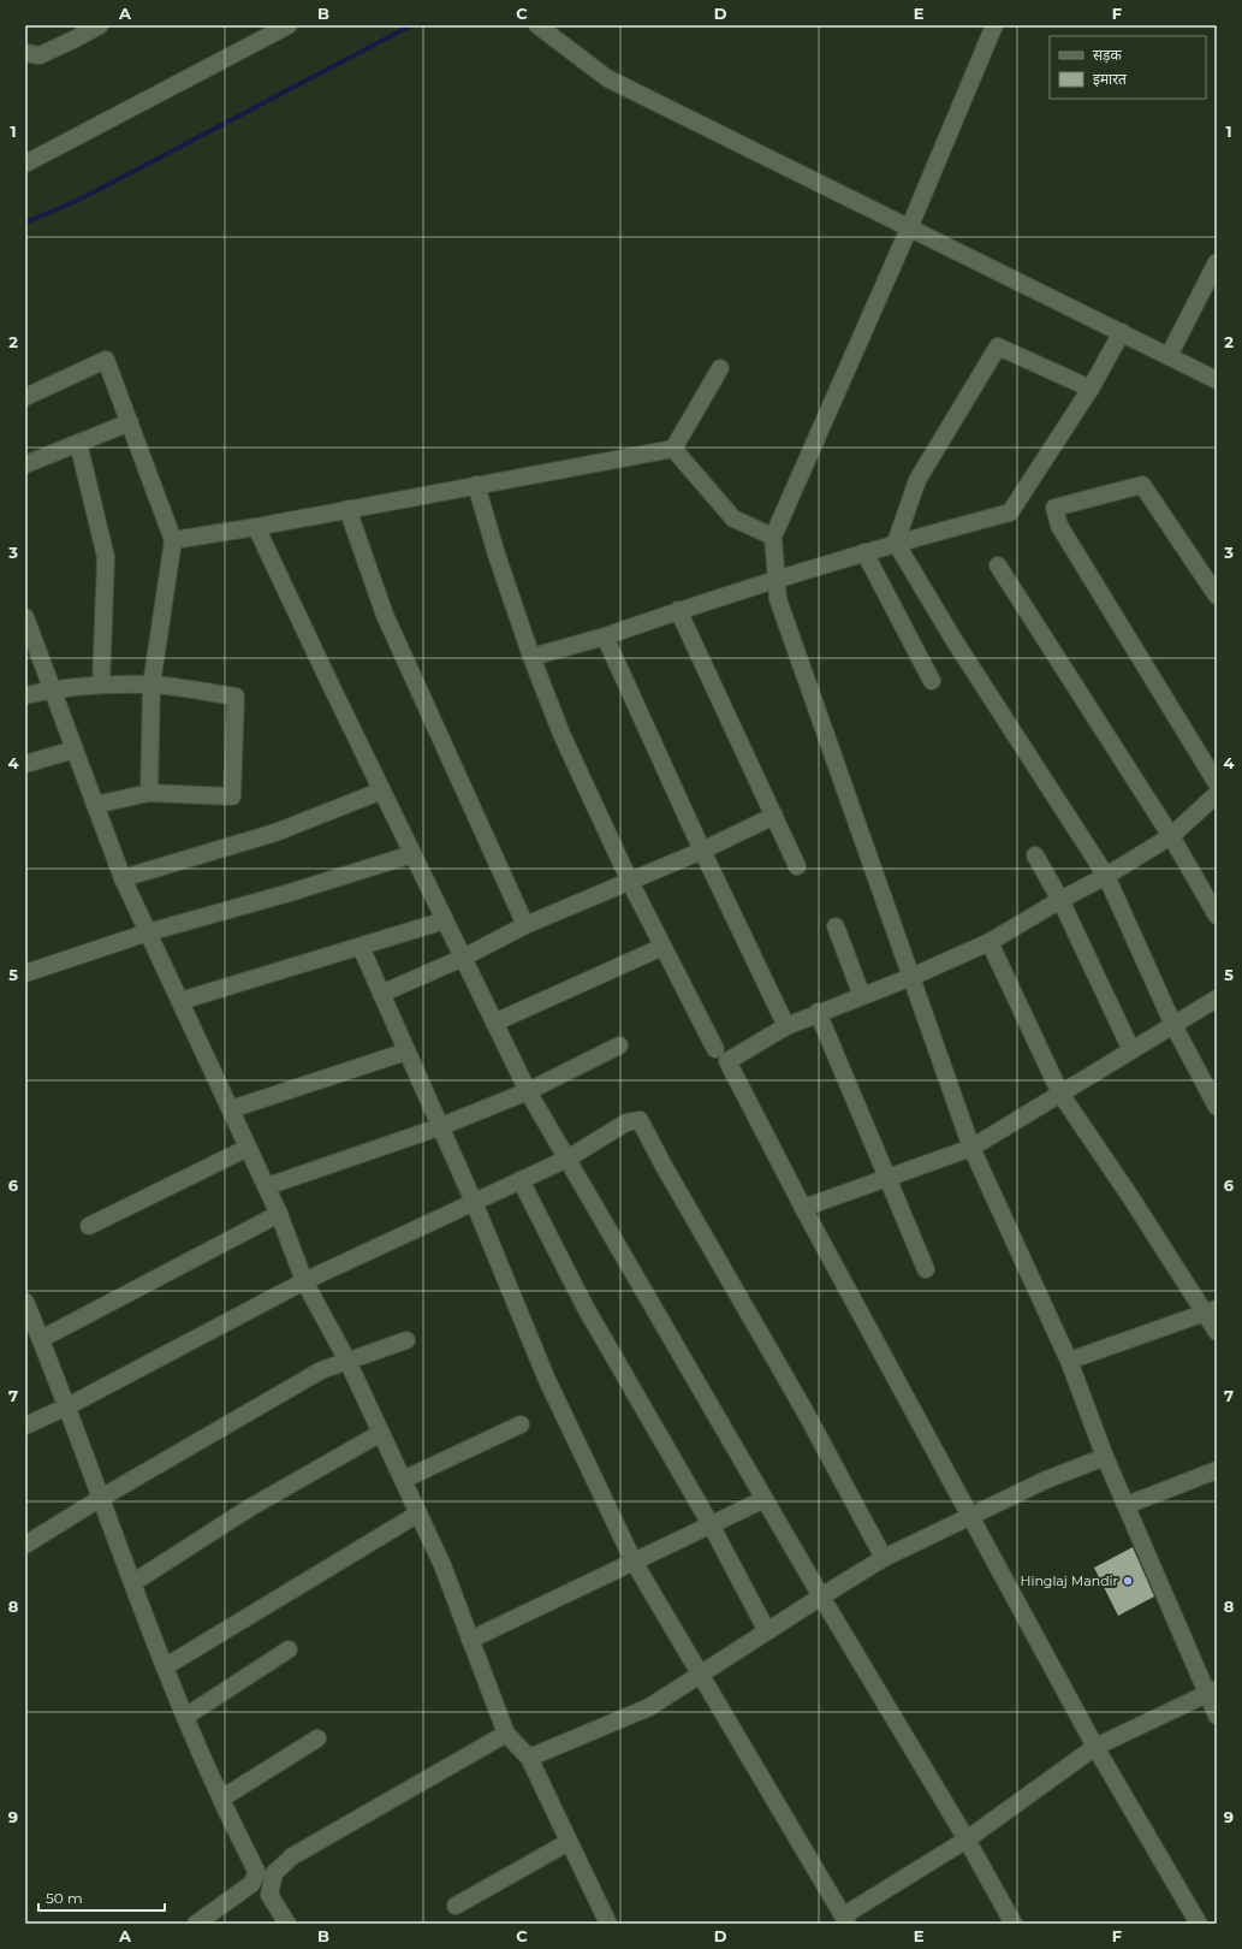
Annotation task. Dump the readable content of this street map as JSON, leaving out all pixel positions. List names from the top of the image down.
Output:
{
  "places": ["Hinglaj Mandir"],
  "legend": ["सड़क", "इमारत"],
  "scale_bar": "50 m",
  "grid": {
    "columns": [
      "A",
      "B",
      "C",
      "D",
      "E",
      "F"
    ],
    "rows": [
      "1",
      "2",
      "3",
      "4",
      "5",
      "6",
      "7",
      "8",
      "9"
    ]
  }
}
